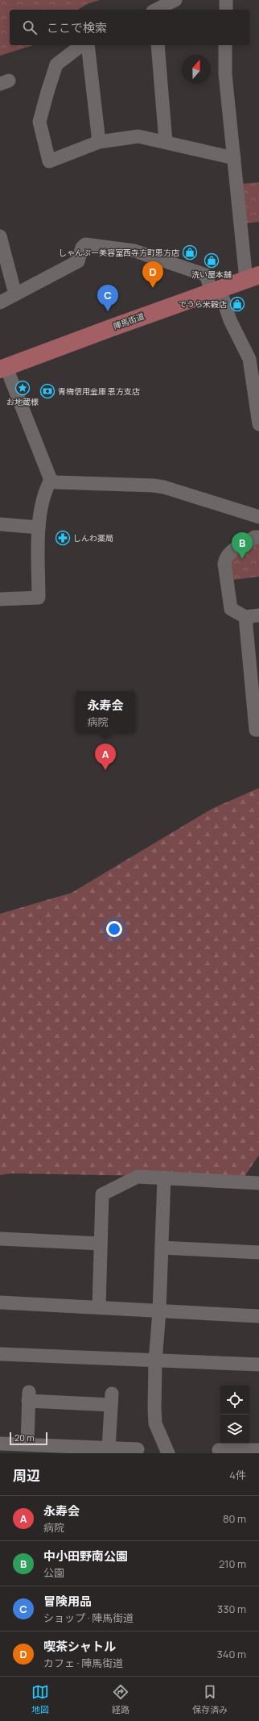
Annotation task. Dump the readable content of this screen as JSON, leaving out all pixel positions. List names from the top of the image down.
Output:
{
  "streets": {
    "main road": ["陣馬街道"]
  },
  "places": {
    "shop": ["しゃんぷー美容室西寺方町恩方店", "洗い屋本舗", "でうら米穀店"],
    "place": ["お地蔵様"],
    "bank": ["青梅信用金庫 恩方支店"],
    "pharmacy": ["しんわ薬局"]
  },
  "scale_bar": "20 m",
  "north": "top",
  "page": {
    "search": "ここで検索",
    "pins": [
      "D",
      "C",
      "B",
      "A"
    ],
    "popup": ["永寿会", "病院"],
    "scale": "20 m",
    "heading": ["周辺", "4件"],
    "list": [
      {
        "mark": "A",
        "name": "永寿会",
        "note": "病院",
        "value": "80 m"
      },
      {
        "mark": "B",
        "name": "中小田野南公園",
        "note": "公園",
        "value": "210 m"
      },
      {
        "mark": "C",
        "name": "冒険用品",
        "note": "ショップ · 陣馬街道",
        "value": "330 m"
      },
      {
        "mark": "D",
        "name": "喫茶シャトル",
        "note": "カフェ · 陣馬街道",
        "value": "340 m"
      }
    ],
    "nav": ["地図", "経路", "保存済み"]
  }
}
